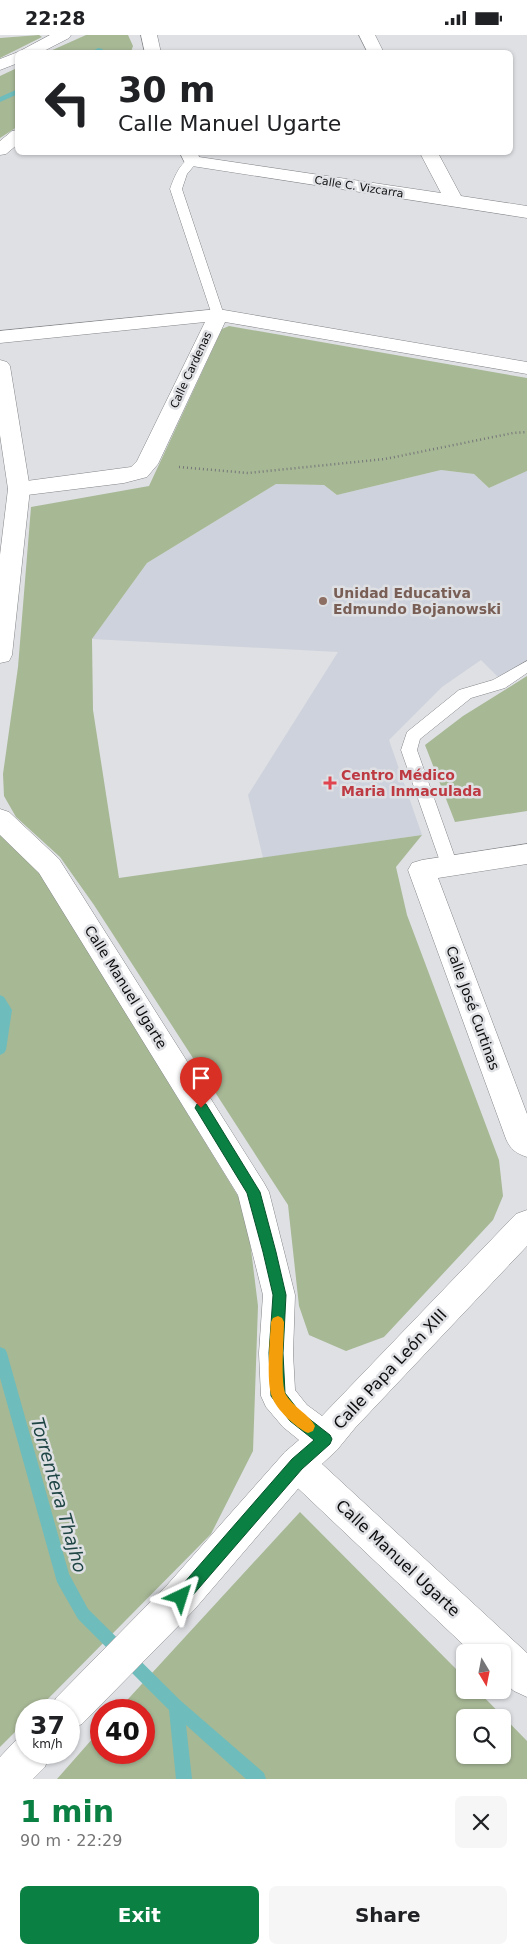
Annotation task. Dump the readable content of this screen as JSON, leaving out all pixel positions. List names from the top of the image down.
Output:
{
  "streets": {
    "street": [
      "Calle C. Vizcarra",
      "Calle Cardenas",
      "Calle Manuel Ugarte",
      "Calle José Curtinas",
      "Calle Papa León XIII"
    ]
  },
  "crossings": [
    ["Calle C. Vizcarra", "Calle Cardenas"],
    ["Calle Manuel Ugarte", "Calle Papa León XIII"]
  ],
  "water": ["Torrentera Thajho"],
  "places": {
    "other": ["Unidad Educativa Edmundo Bojanowski"],
    "health": ["Centro Médico Maria Inmaculada"]
  },
  "north": "bottom",
  "page": {
    "status": "22:28",
    "turn": ["30 m", "Calle Manuel Ugarte"],
    "speed": "37 km/h",
    "limit": "40",
    "heading": ["1 min", "90 m · 22:29"],
    "buttons": ["Exit", "Share"]
  }
}
